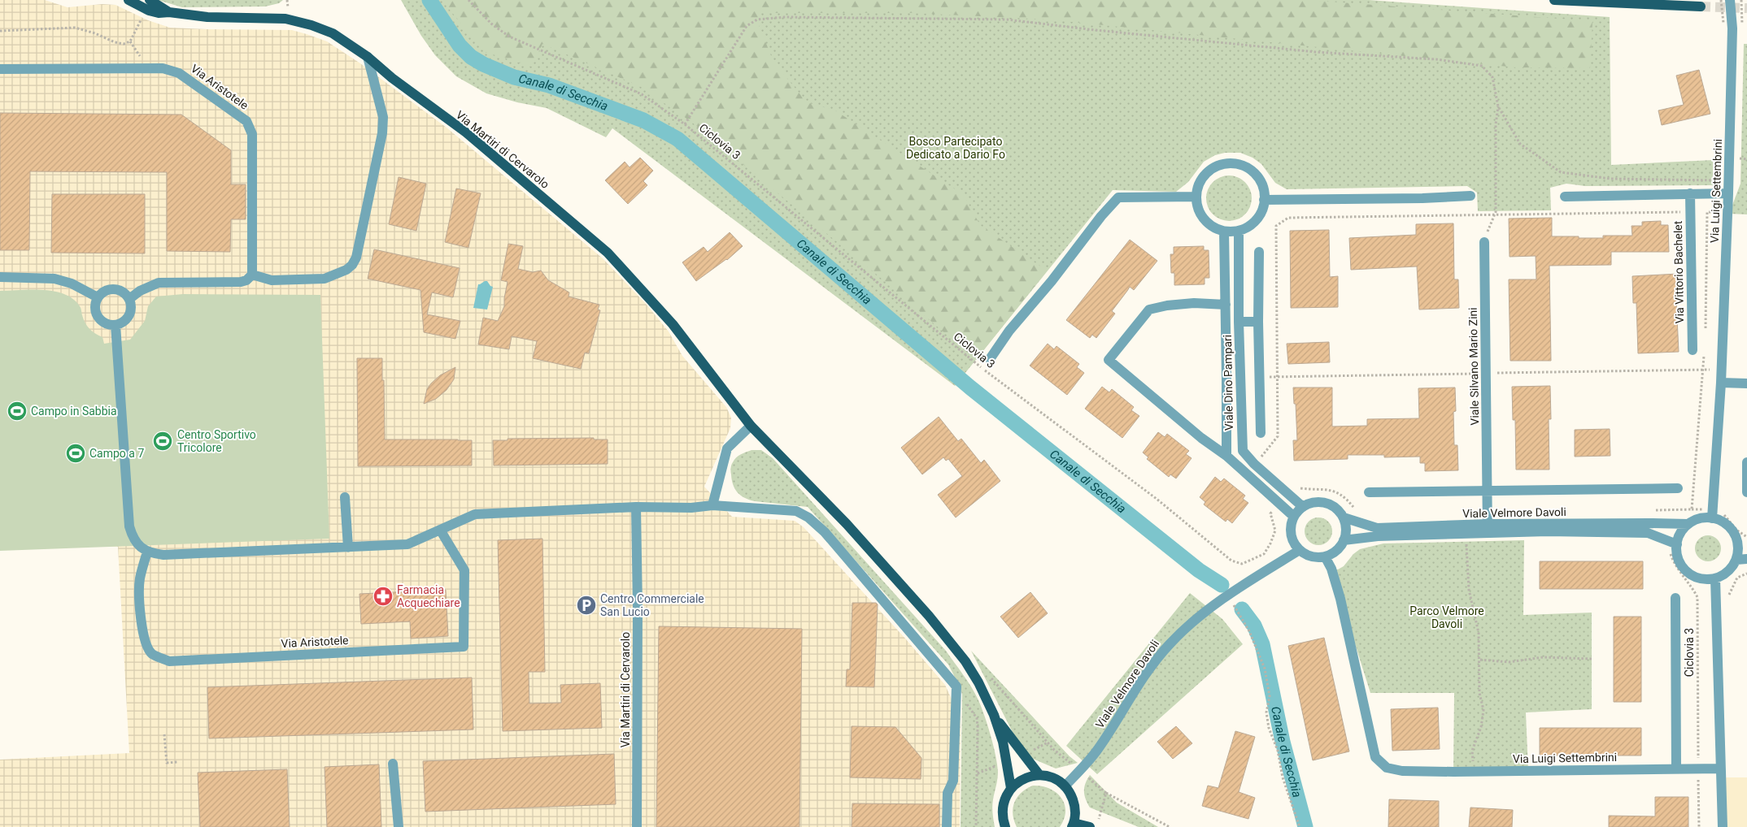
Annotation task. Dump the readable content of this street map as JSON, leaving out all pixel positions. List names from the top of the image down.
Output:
{
  "streets": {
    "main road": ["Via Martiri di Cervarolo"],
    "street": [
      "Via Aristotele",
      "Via Luigi Settembrini",
      "Via Vittorio Bachelet",
      "Viale Silvano Mario Zini",
      "Viale Dino Pampari",
      "Viale Velmore Davoli"
    ],
    "path": ["Ciclovia 3"]
  },
  "crossings": [
    ["Ciclovia 3", "Via Luigi Settembrini"],
    ["Via Martiri di Cervarolo", "Viale Velmore Davoli"],
    ["Via Luigi Settembrini", "Viale Dino Pampari"],
    ["Via Luigi Settembrini", "Viale Velmore Davoli"],
    ["Viale Silvano Mario Zini", "Viale Velmore Davoli"],
    ["Viale Dino Pampari", "Viale Velmore Davoli"]
  ],
  "water": ["Canale di Secchia"],
  "parks": ["Bosco Partecipato Dedicato a Dario Fo", "Parco Velmore Davoli"],
  "places": {
    "sports": ["Campo in Sabbia", "Centro Sportivo Tricolore", "Campo a 7"],
    "pharmacy": ["Farmacia Acquechiare"],
    "parking": ["Centro Commerciale San Lucio"]
  }
}
